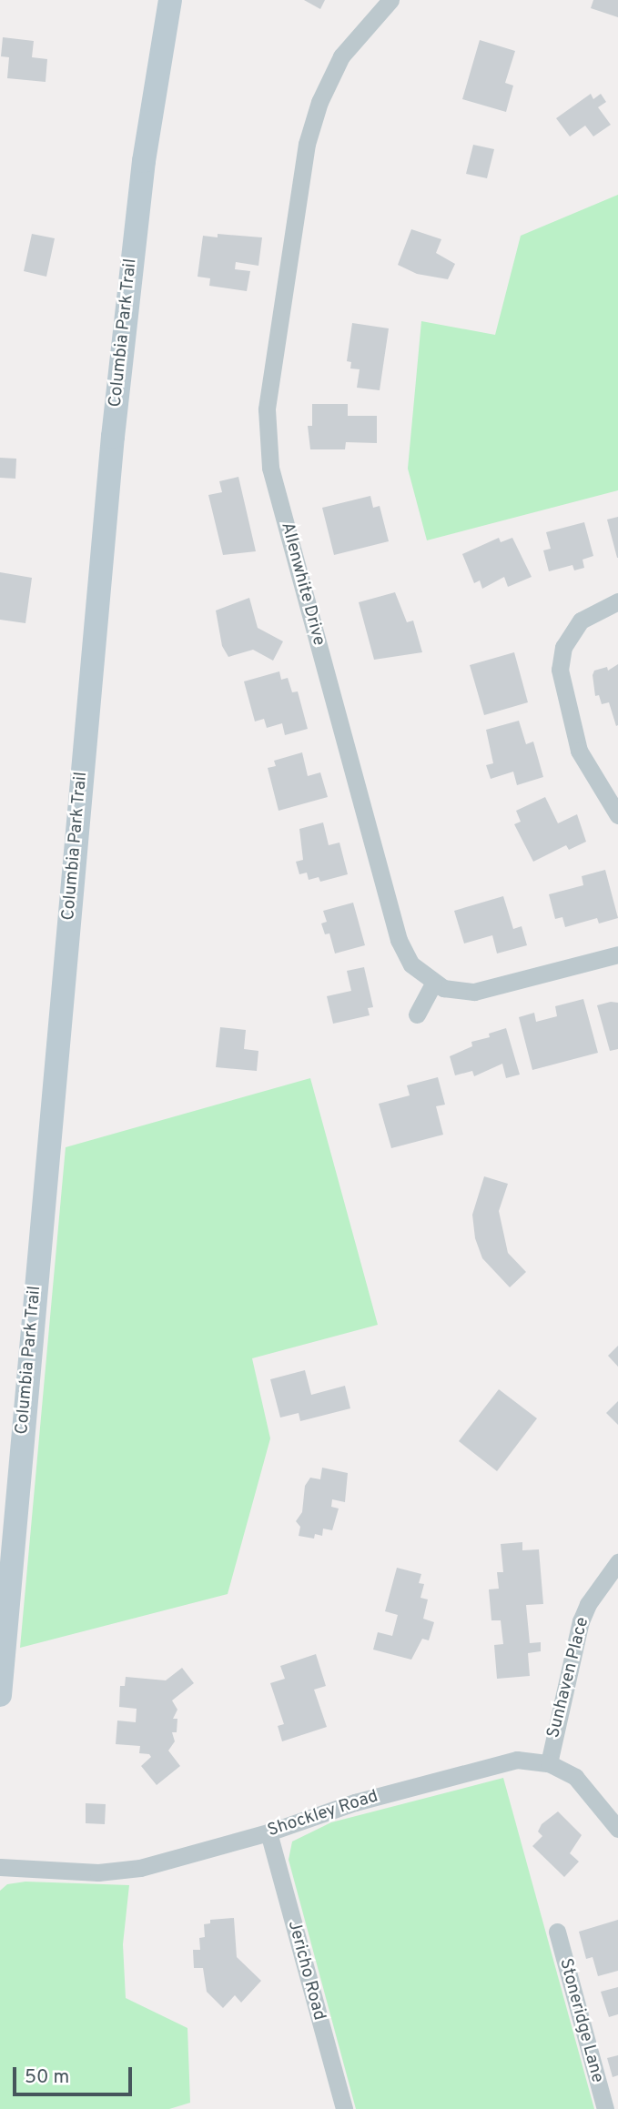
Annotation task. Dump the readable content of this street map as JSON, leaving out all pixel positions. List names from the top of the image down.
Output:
{
  "streets": {
    "main road": ["Columbia Park Trail"],
    "street": [
      "Allenwhite Drive",
      "Sunhaven Place",
      "Shockley Road",
      "Jericho Road",
      "Stoneridge Lane"
    ]
  },
  "crossings": [
    ["Sunhaven Place", "Shockley Road"],
    ["Shockley Road", "Jericho Road"]
  ],
  "scale_bar": "50 m"
}
